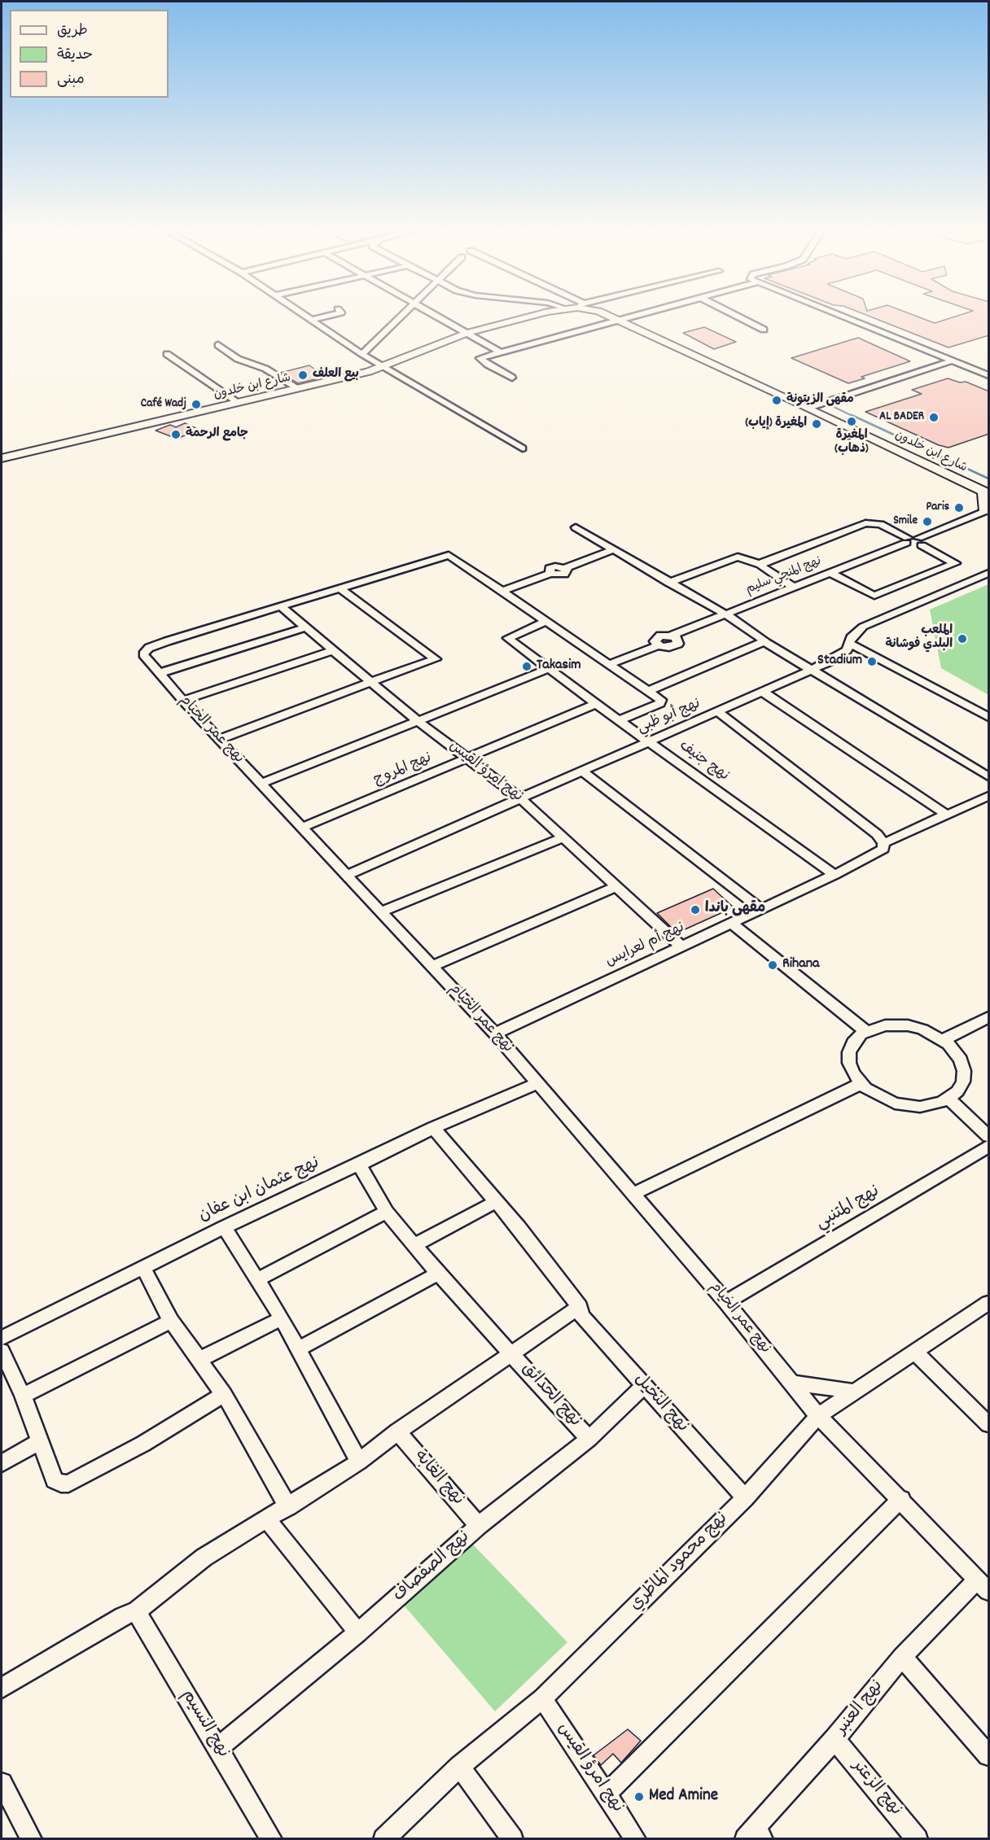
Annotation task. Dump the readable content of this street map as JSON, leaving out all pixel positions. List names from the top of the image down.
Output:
{
  "streets": {
    "street": [
      "شارع ابن خلدون",
      "نهج المنجي سليم",
      "نهج أبو ظبي",
      "نهج عمر الخيام",
      "نهج جنيف",
      "نهج المروج",
      "نهج امرؤ القيس",
      "نهج أم لعرايس",
      "نهج عثمان ابن عفان",
      "نهج المتنبي",
      "نهج الحدائق",
      "نهج النخيل",
      "نهج الغابة",
      "نهج محمود الماطري",
      "نهج الصفصاف",
      "نهج العنبر",
      "نهج النسيم",
      "نهج الزعتر"
    ]
  },
  "crossings": [
    ["نهج أبو ظبي", "نهج عمر الخيام"],
    ["نهج أبو ظبي", "نهج جنيف"],
    ["نهج أبو ظبي", "نهج امرؤ القيس"],
    ["نهج عمر الخيام", "نهج المروج"],
    ["نهج عمر الخيام", "نهج امرؤ القيس"],
    ["نهج عمر الخيام", "نهج أم لعرايس"],
    ["نهج عمر الخيام", "نهج عثمان ابن عفان"],
    ["نهج عمر الخيام", "نهج المتنبي"],
    ["نهج عمر الخيام", "نهج محمود الماطري"],
    ["نهج عمر الخيام", "نهج العنبر"],
    ["نهج جنيف", "نهج المروج"],
    ["نهج جنيف", "نهج أم لعرايس"],
    ["نهج المروج", "نهج امرؤ القيس"],
    ["نهج امرؤ القيس", "نهج أم لعرايس"],
    ["نهج امرؤ القيس", "نهج محمود الماطري"],
    ["نهج عثمان ابن عفان", "نهج الحدائق"],
    ["نهج عثمان ابن عفان", "نهج النخيل"],
    ["نهج الحدائق", "نهج الصفصاف"],
    ["نهج النخيل", "نهج محمود الماطري"],
    ["نهج النخيل", "نهج الصفصاف"],
    ["نهج الغابة", "نهج الصفصاف"],
    ["نهج الصفصاف", "نهج النسيم"],
    ["نهج العنبر", "نهج الزعتر"]
  ],
  "places": [
    "بيع العلف",
    "مقهى الزيتونة",
    "Café Wadj",
    "AL BADER",
    "المغيرة (ذهاب)",
    "المغيرة (إياب)",
    "جامع الرحمة",
    "Paris",
    "Smile",
    "الملعب البلدي فوشانة",
    "Stadium",
    "Takasim",
    "مقهى باندا",
    "Rihana",
    "Med Amine"
  ],
  "legend": ["طريق", "حديقة", "مبنى"]
}
